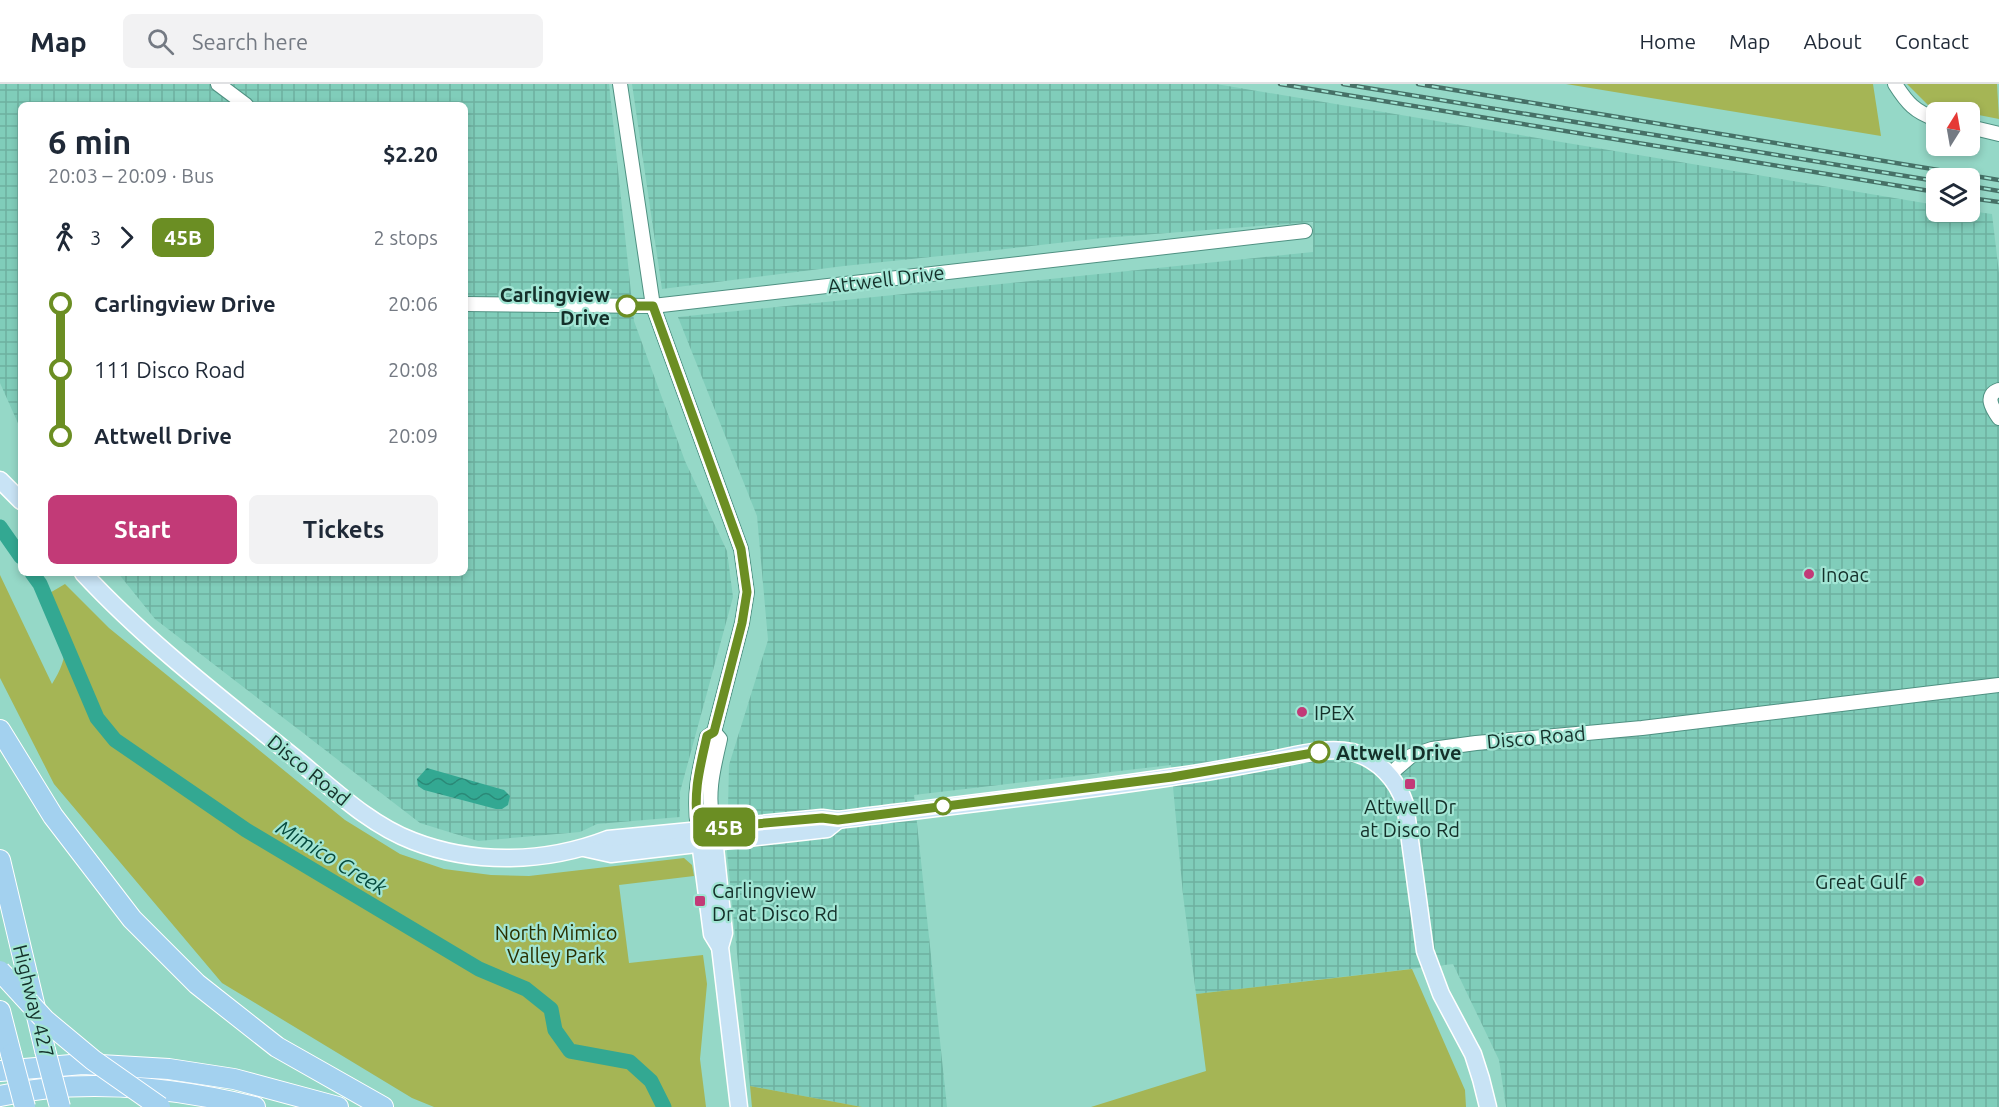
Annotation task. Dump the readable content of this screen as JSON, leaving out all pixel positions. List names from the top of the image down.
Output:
{
  "streets": {
    "highway": ["Highway 427"],
    "main road": ["Disco Road"],
    "street": ["Attwell Drive"]
  },
  "water": ["Mimico Creek"],
  "parks": ["North Mimico Valley Park"],
  "places": {
    "other": [
      "Carlingview Drive",
      "Inoac",
      "IPEX",
      "Attwell Drive",
      "Great Gulf"
    ],
    "transit": ["Attwell Dr at Disco Rd", "Carlingview Dr at Disco Rd"]
  },
  "lines": ["bus line 45B"],
  "north": "top",
  "page": {
    "header": "Map",
    "search": "Search here",
    "nav": [
      "Home",
      "Map",
      "About",
      "Contact"
    ],
    "on_map": "45B",
    "heading": ["6 min", "20:03 – 20:09 · Bus", "$2.20"],
    "legs": ["3", "45B", "2 stops"],
    "list": [
      {
        "name": "Carlingview Drive",
        "value": "20:06"
      },
      {
        "name": "111 Disco Road",
        "value": "20:08"
      },
      {
        "name": "Attwell Drive",
        "value": "20:09"
      }
    ],
    "buttons": ["Start", "Tickets"]
  }
}
